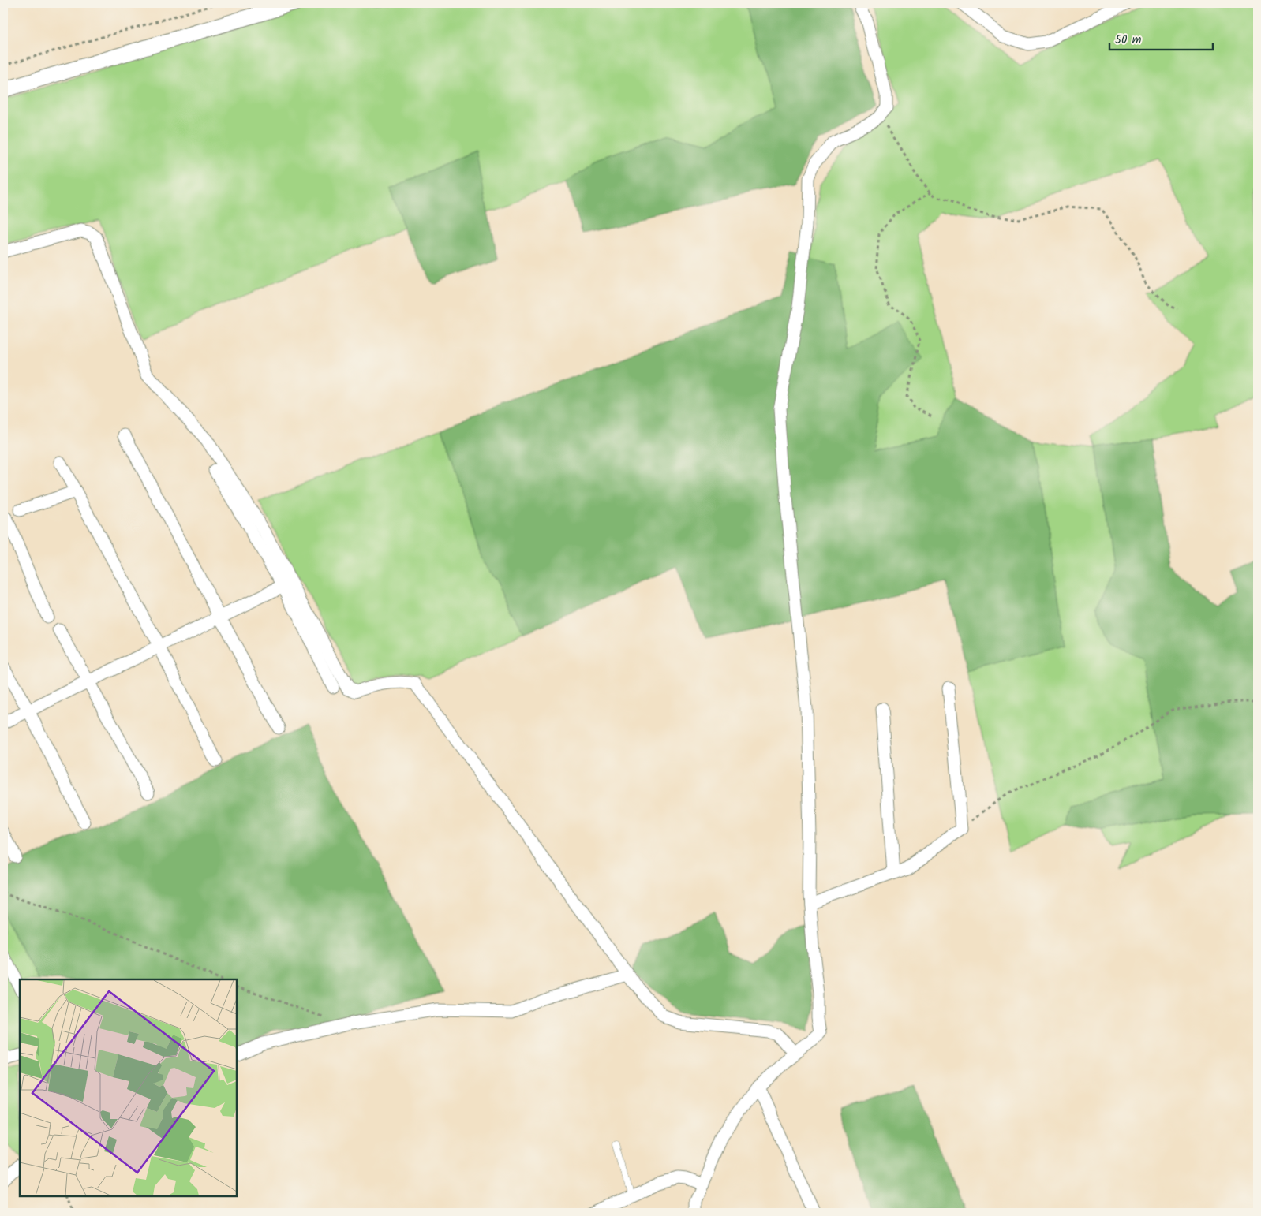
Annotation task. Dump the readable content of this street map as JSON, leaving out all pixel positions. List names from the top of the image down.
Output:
{
  "scale_bar": "50 m"
}
